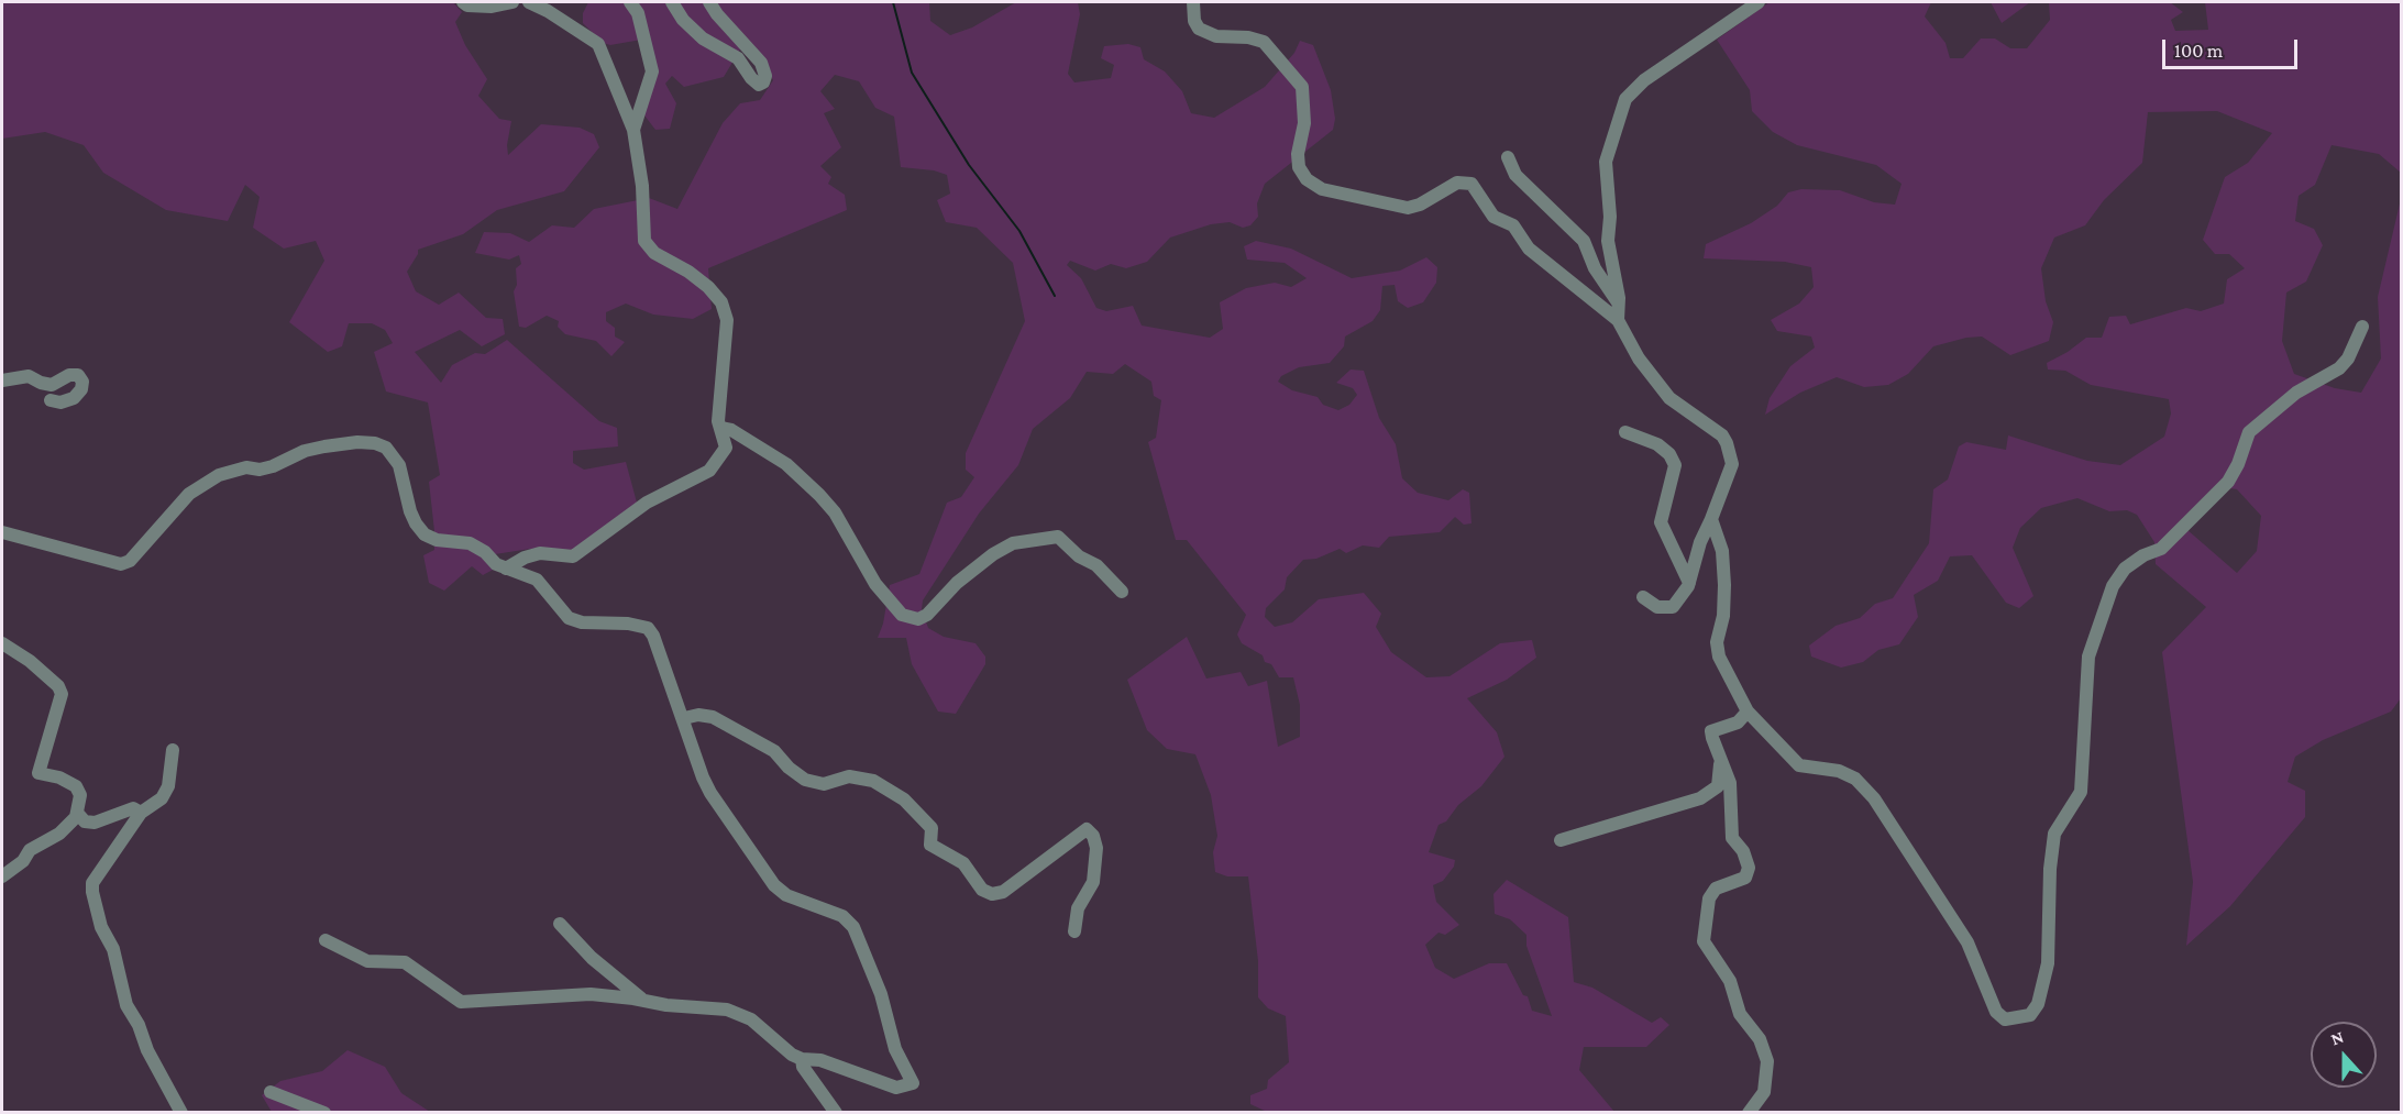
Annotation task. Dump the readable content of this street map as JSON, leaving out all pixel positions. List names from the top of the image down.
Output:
{
  "scale_bar": "100 m",
  "north": "top"
}
